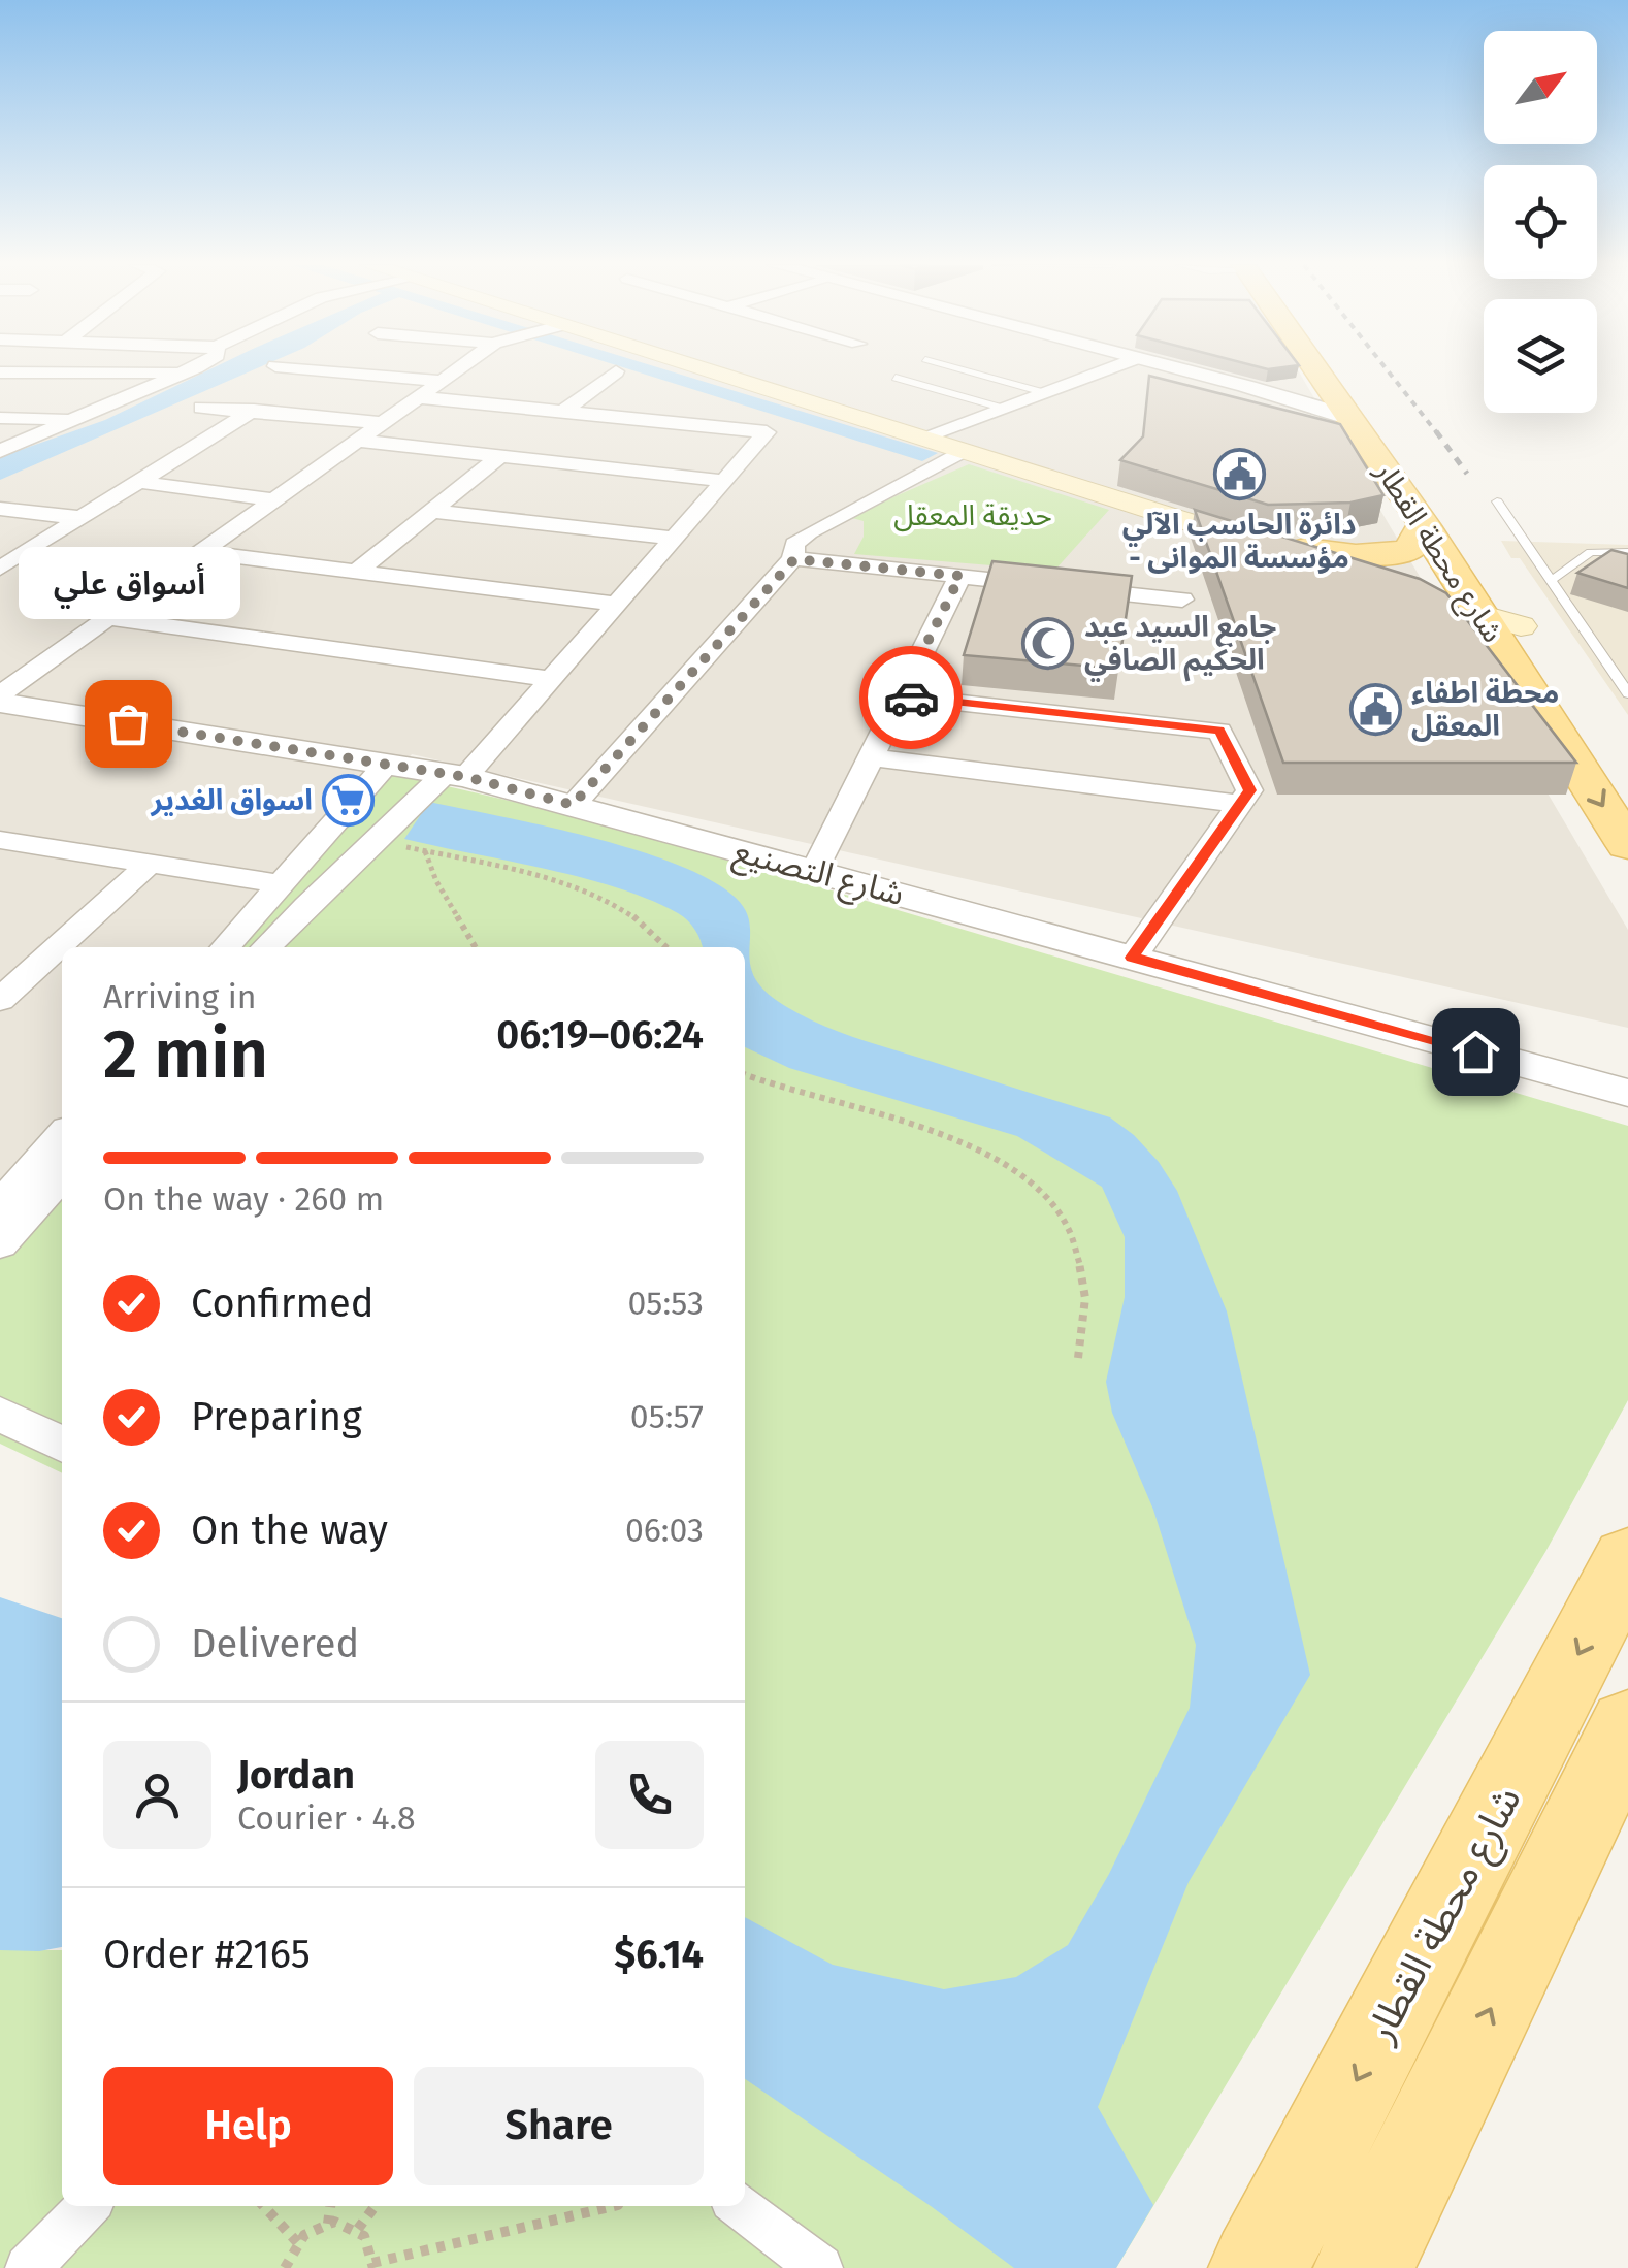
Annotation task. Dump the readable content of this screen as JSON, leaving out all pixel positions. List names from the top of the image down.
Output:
{
  "streets": {
    "main road": ["شارع محطة القطار"],
    "street": ["شارع التصنيع"]
  },
  "parks": ["حديقة المعقل"],
  "places": {
    "public building": ["دائرة الحاسب الآلي - مؤسسة الموانى", "محطة اطفاء المعقل"],
    "mosque": ["جامع السيد عبد الحكيم الصافي"],
    "other": ["أسواق علي"],
    "supermarket": ["اسواق الغدير"]
  },
  "north": "top right",
  "page": {
    "bubble": "أسواق علي",
    "heading": ["2 min", "Arriving in", "06:19–06:24"],
    "panel": [
      "Jordan",
      "Courier · 4.8",
      "Order #2165",
      "$6.14"
    ],
    "bar": "On the way · 260 m",
    "list": [
      ["Confirmed", "05:53"],
      ["Preparing", "05:57"],
      ["On the way", "06:03"],
      "Delivered"
    ],
    "buttons": ["Help", "Share"]
  }
}
